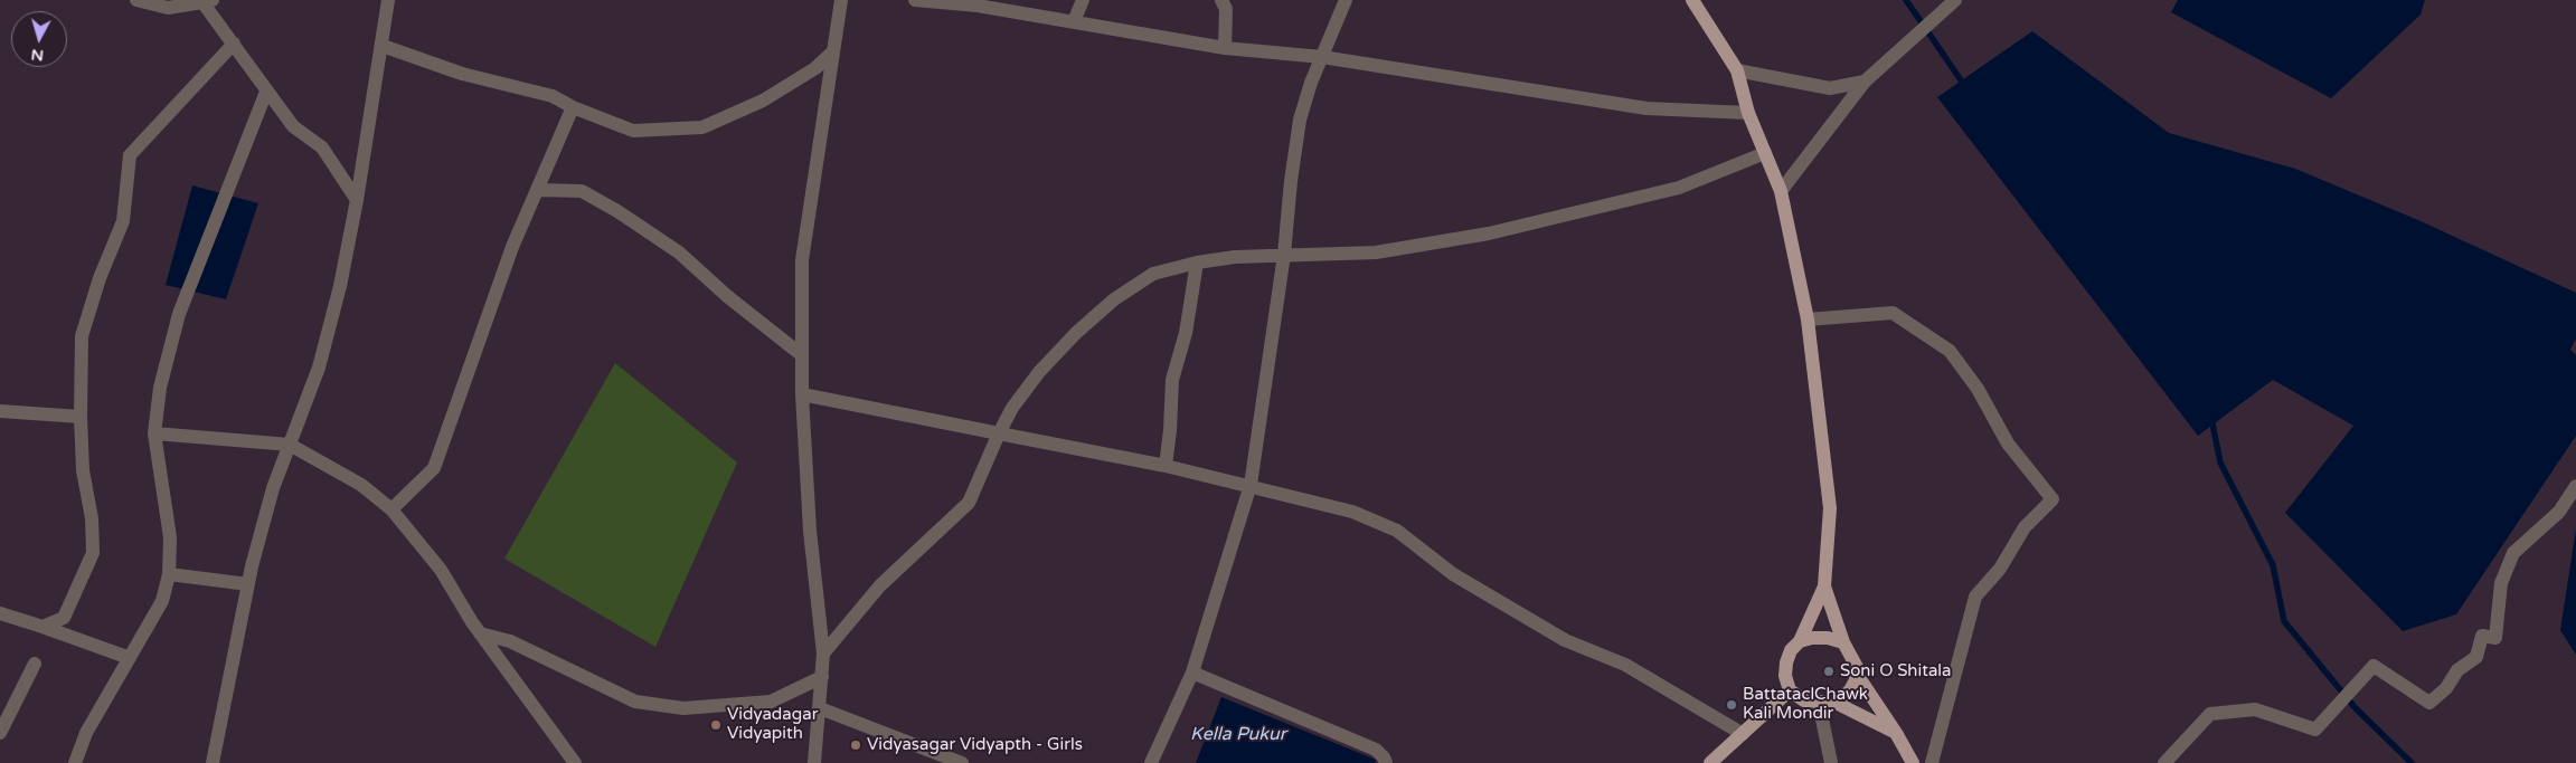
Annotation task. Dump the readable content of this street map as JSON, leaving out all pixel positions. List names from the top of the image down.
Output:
{
  "water": ["Kella Pukur"],
  "places": [
    "Soni O Shitala",
    "BattataclChawk Kali Mondir",
    "Vidyadagar Vidyapith",
    "Vidyasagar Vidyapth - Girls"
  ],
  "north": "bottom"
}
